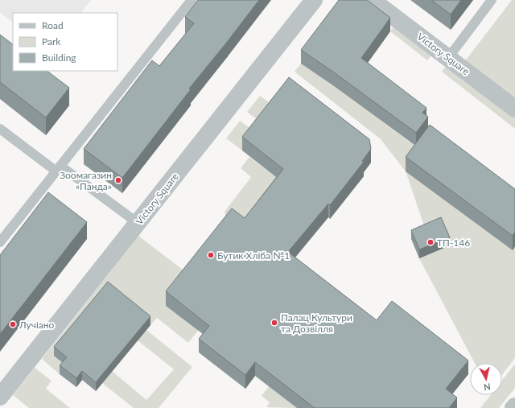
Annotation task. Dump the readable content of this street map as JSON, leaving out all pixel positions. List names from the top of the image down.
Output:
{
  "streets": {
    "street": ["Victory Square"]
  },
  "places": [
    "Зоомагазин «Панда»",
    "ТП-146",
    "Бутик Хліба №1",
    "Палац Культури та Дозвілля",
    "Лучіано"
  ],
  "legend": ["Road", "Park", "Building"],
  "north": "bottom"
}
